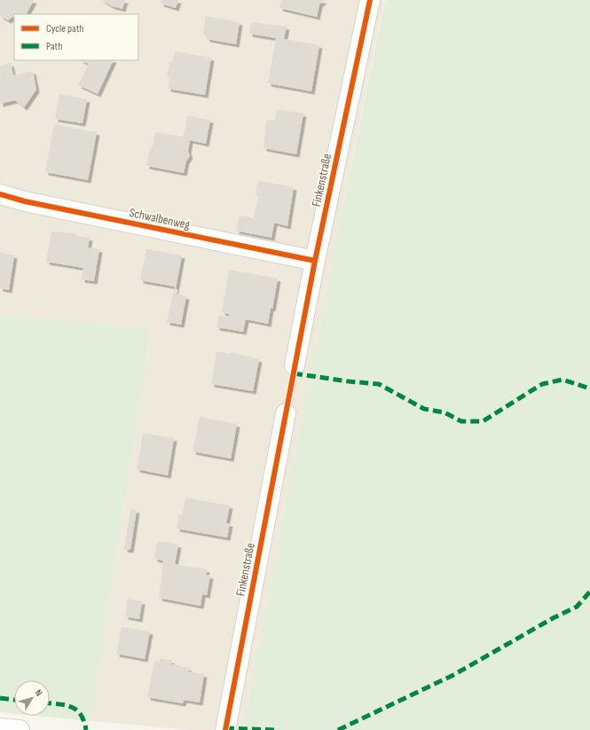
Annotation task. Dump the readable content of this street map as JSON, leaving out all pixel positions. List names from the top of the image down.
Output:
{
  "streets": {
    "street": ["Finkenstraße", "Schwalbenweg"]
  },
  "crossings": [
    ["Finkenstraße", "Schwalbenweg"]
  ],
  "legend": ["Cycle path", "Path"],
  "north": "top right"
}
